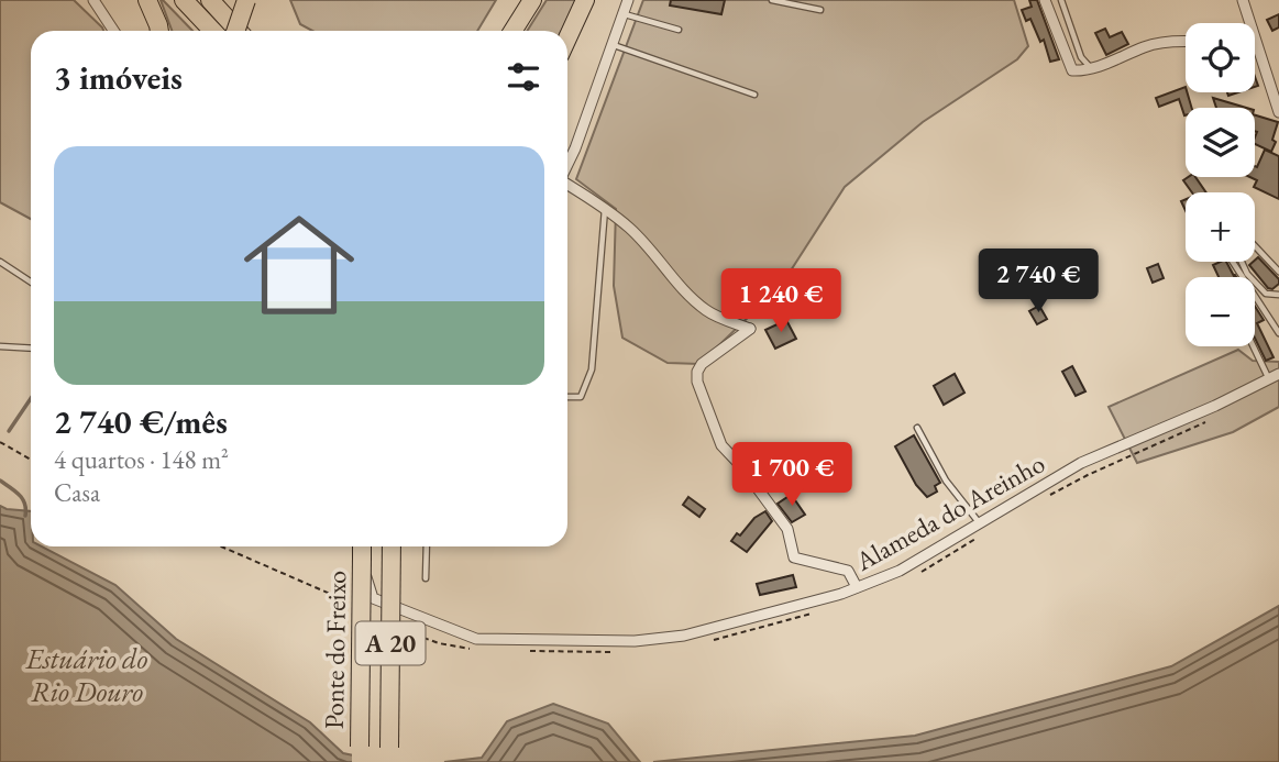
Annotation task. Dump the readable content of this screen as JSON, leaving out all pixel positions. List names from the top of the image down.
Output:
{
  "streets": {
    "highway": ["A 20", "Ponte do Freixo"],
    "street": ["Alameda do Areinho"]
  },
  "water": ["Estuário do Rio Douro"],
  "page": {
    "map_buttons": ["+", "−"],
    "heading": "3 imóveis",
    "list": [
      {
        "name": "2 740 €/mês",
        "note": "4 quartos · 148 m² · Casa"
      }
    ],
    "price": ["2 740 €", "1 240 €", "1 700 €"]
  }
}
